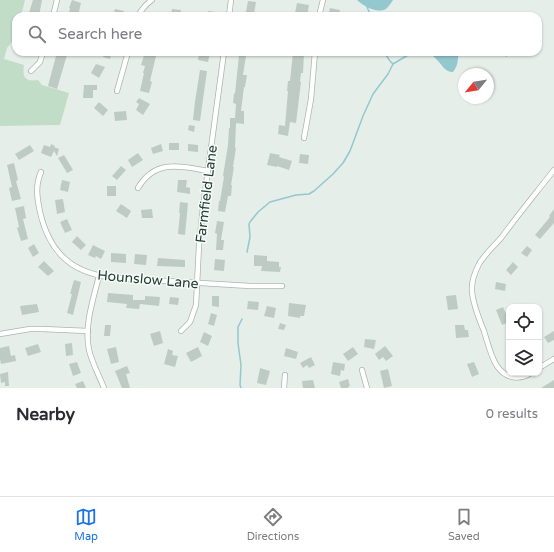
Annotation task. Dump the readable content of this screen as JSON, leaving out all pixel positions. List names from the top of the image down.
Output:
{
  "streets": {
    "street": ["Farmfield Lane", "Hounslow Lane"]
  },
  "crossings": [
    ["Farmfield Lane", "Hounslow Lane"]
  ],
  "north": "bottom left",
  "page": {
    "search": "Search here",
    "heading": ["Nearby", "0 results"],
    "nav": ["Map", "Directions", "Saved"]
  }
}
